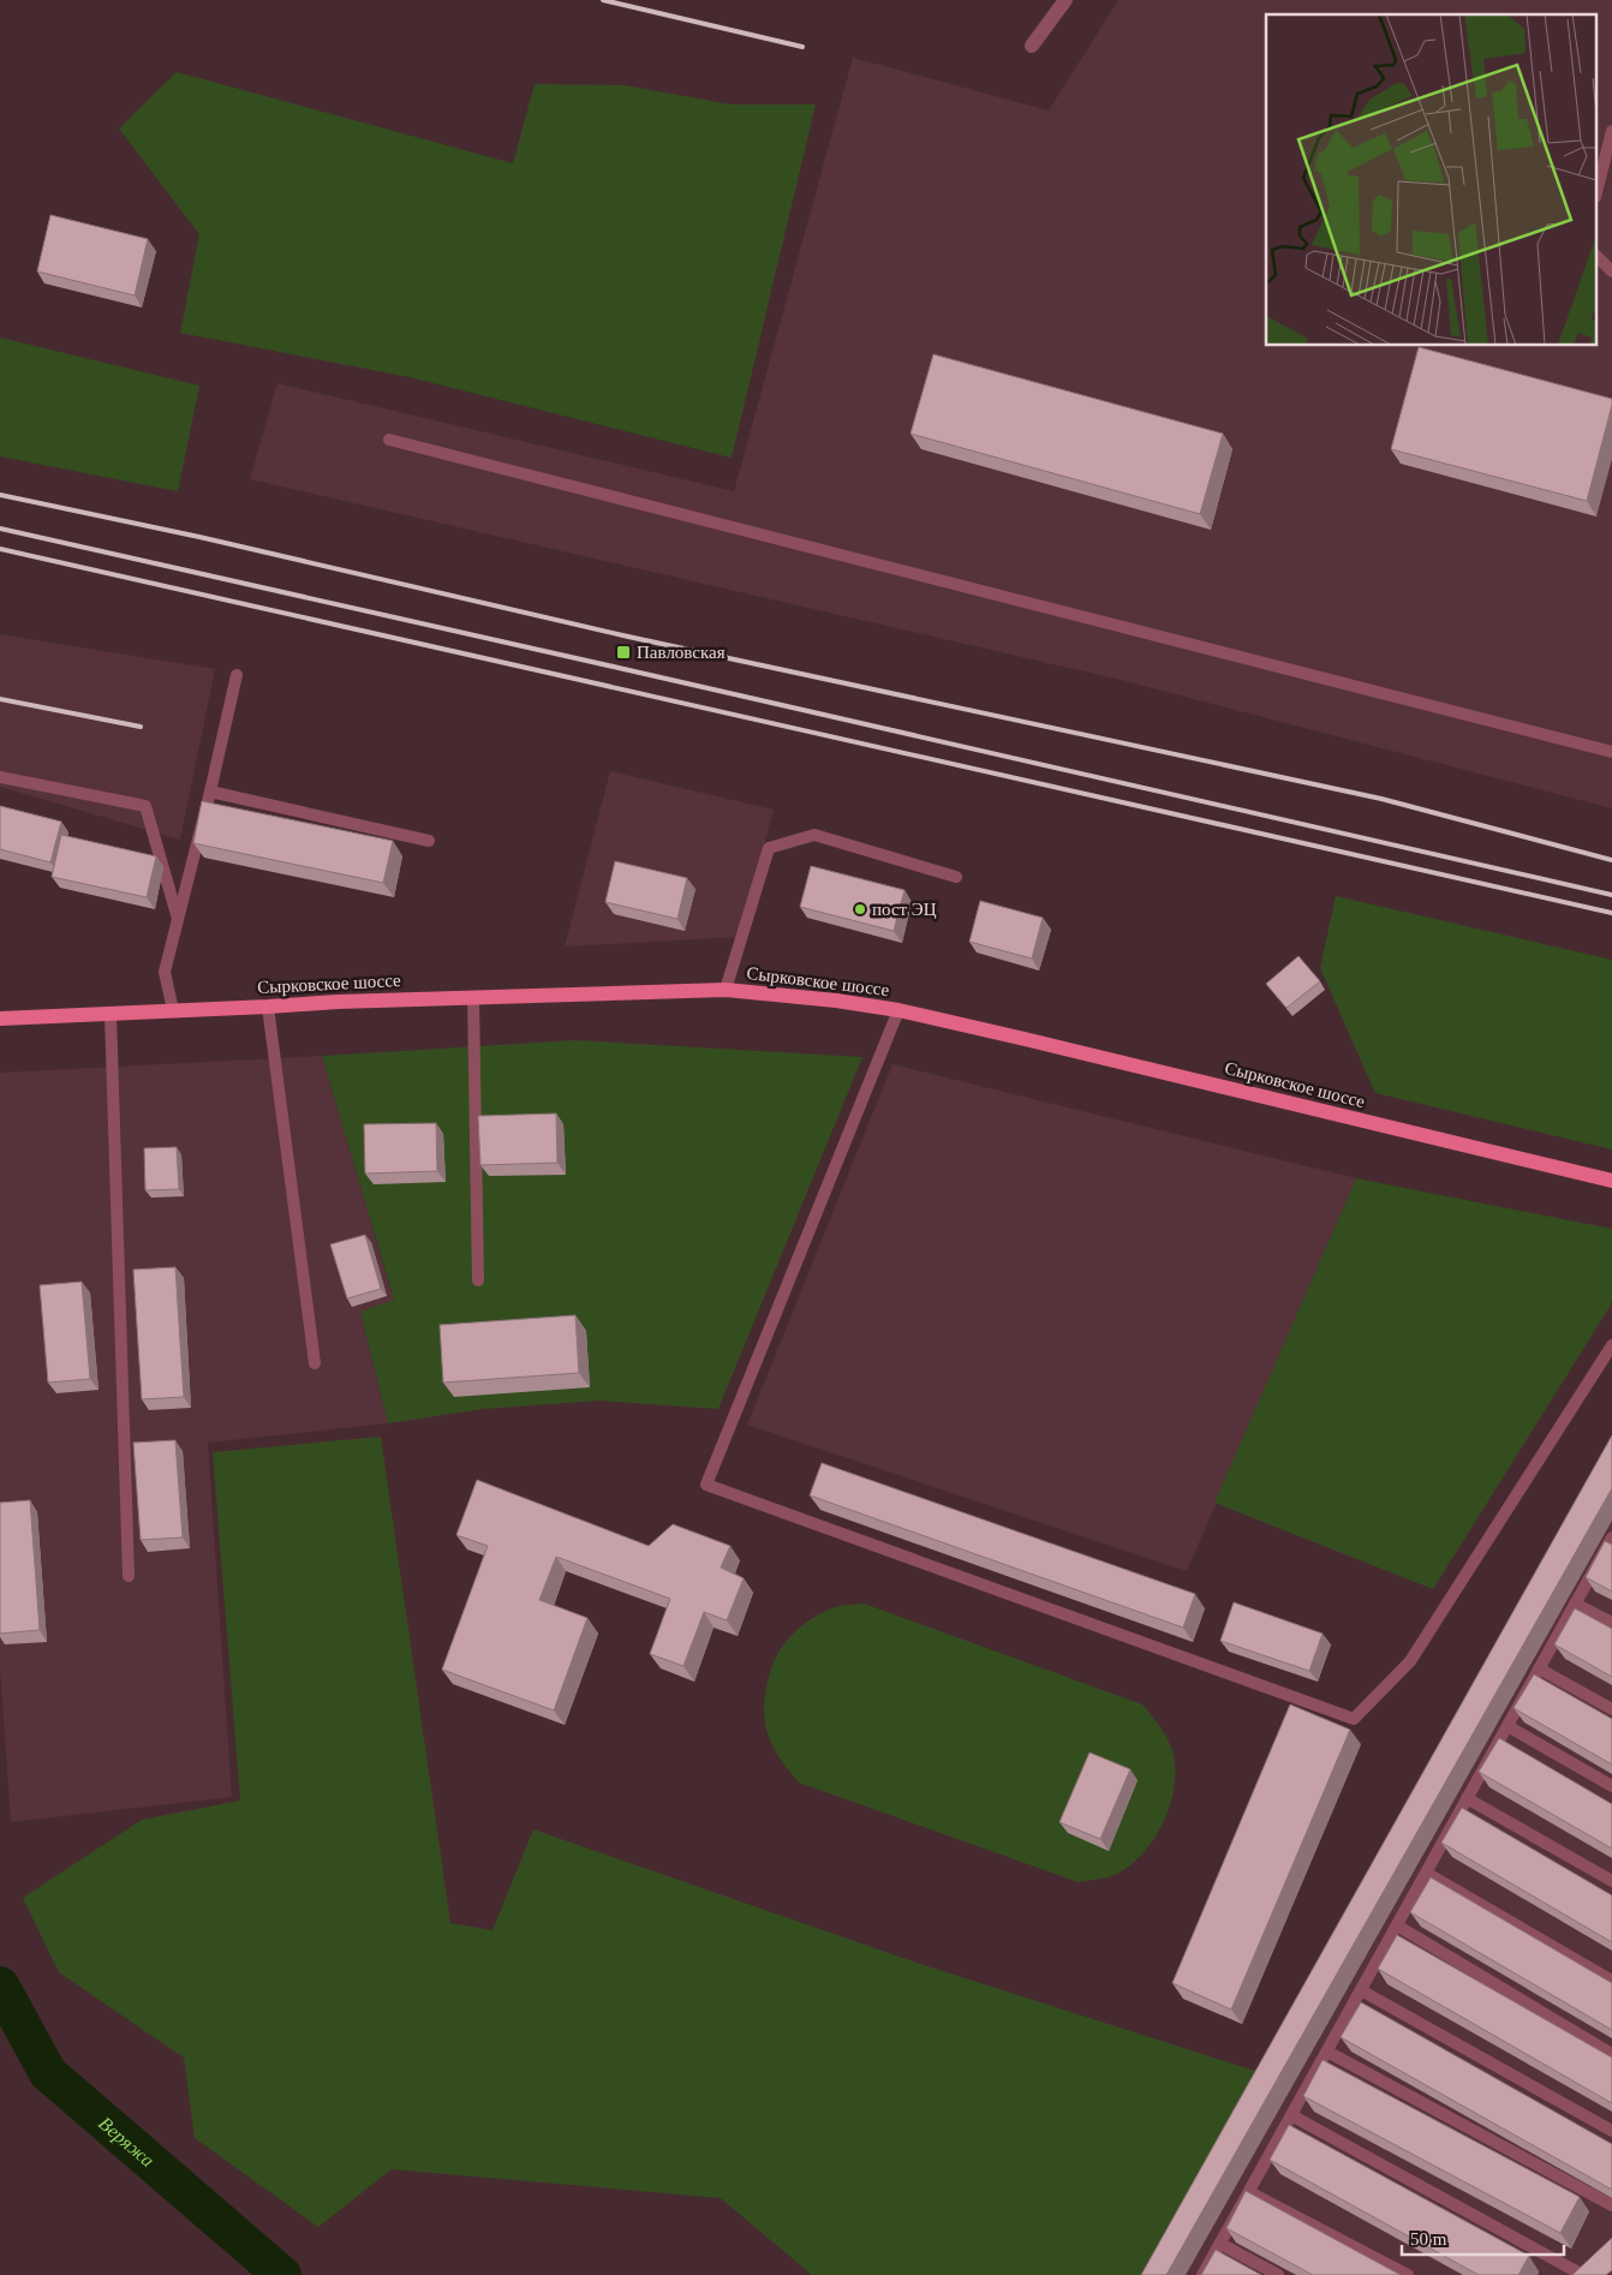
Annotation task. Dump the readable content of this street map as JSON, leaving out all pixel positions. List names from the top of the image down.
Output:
{
  "streets": {
    "main road": ["Сырковское шоссе"]
  },
  "water": ["Веряжа"],
  "places": {
    "transit": ["Павловская"],
    "other": ["пост ЭЦ"]
  },
  "scale_bar": "50 m"
}
